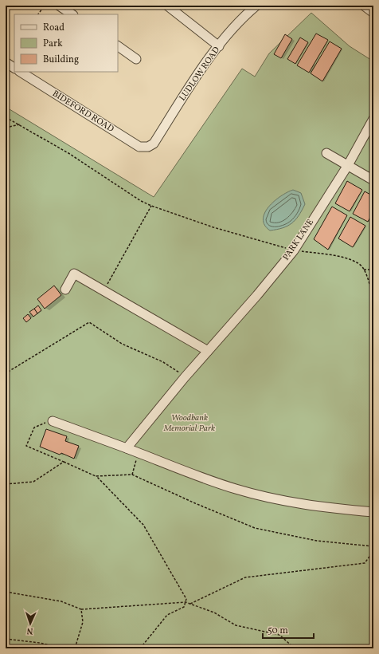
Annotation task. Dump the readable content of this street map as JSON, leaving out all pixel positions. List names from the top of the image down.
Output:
{
  "streets": {
    "street": ["LUDLOW ROAD", "BIDEFORD ROAD", "PARK LANE"]
  },
  "crossings": [
    ["LUDLOW ROAD", "BIDEFORD ROAD"]
  ],
  "parks": ["Woodbank Memorial Park"],
  "legend": ["Road", "Park", "Building"],
  "scale_bar": "50 m",
  "north": "bottom"
}
